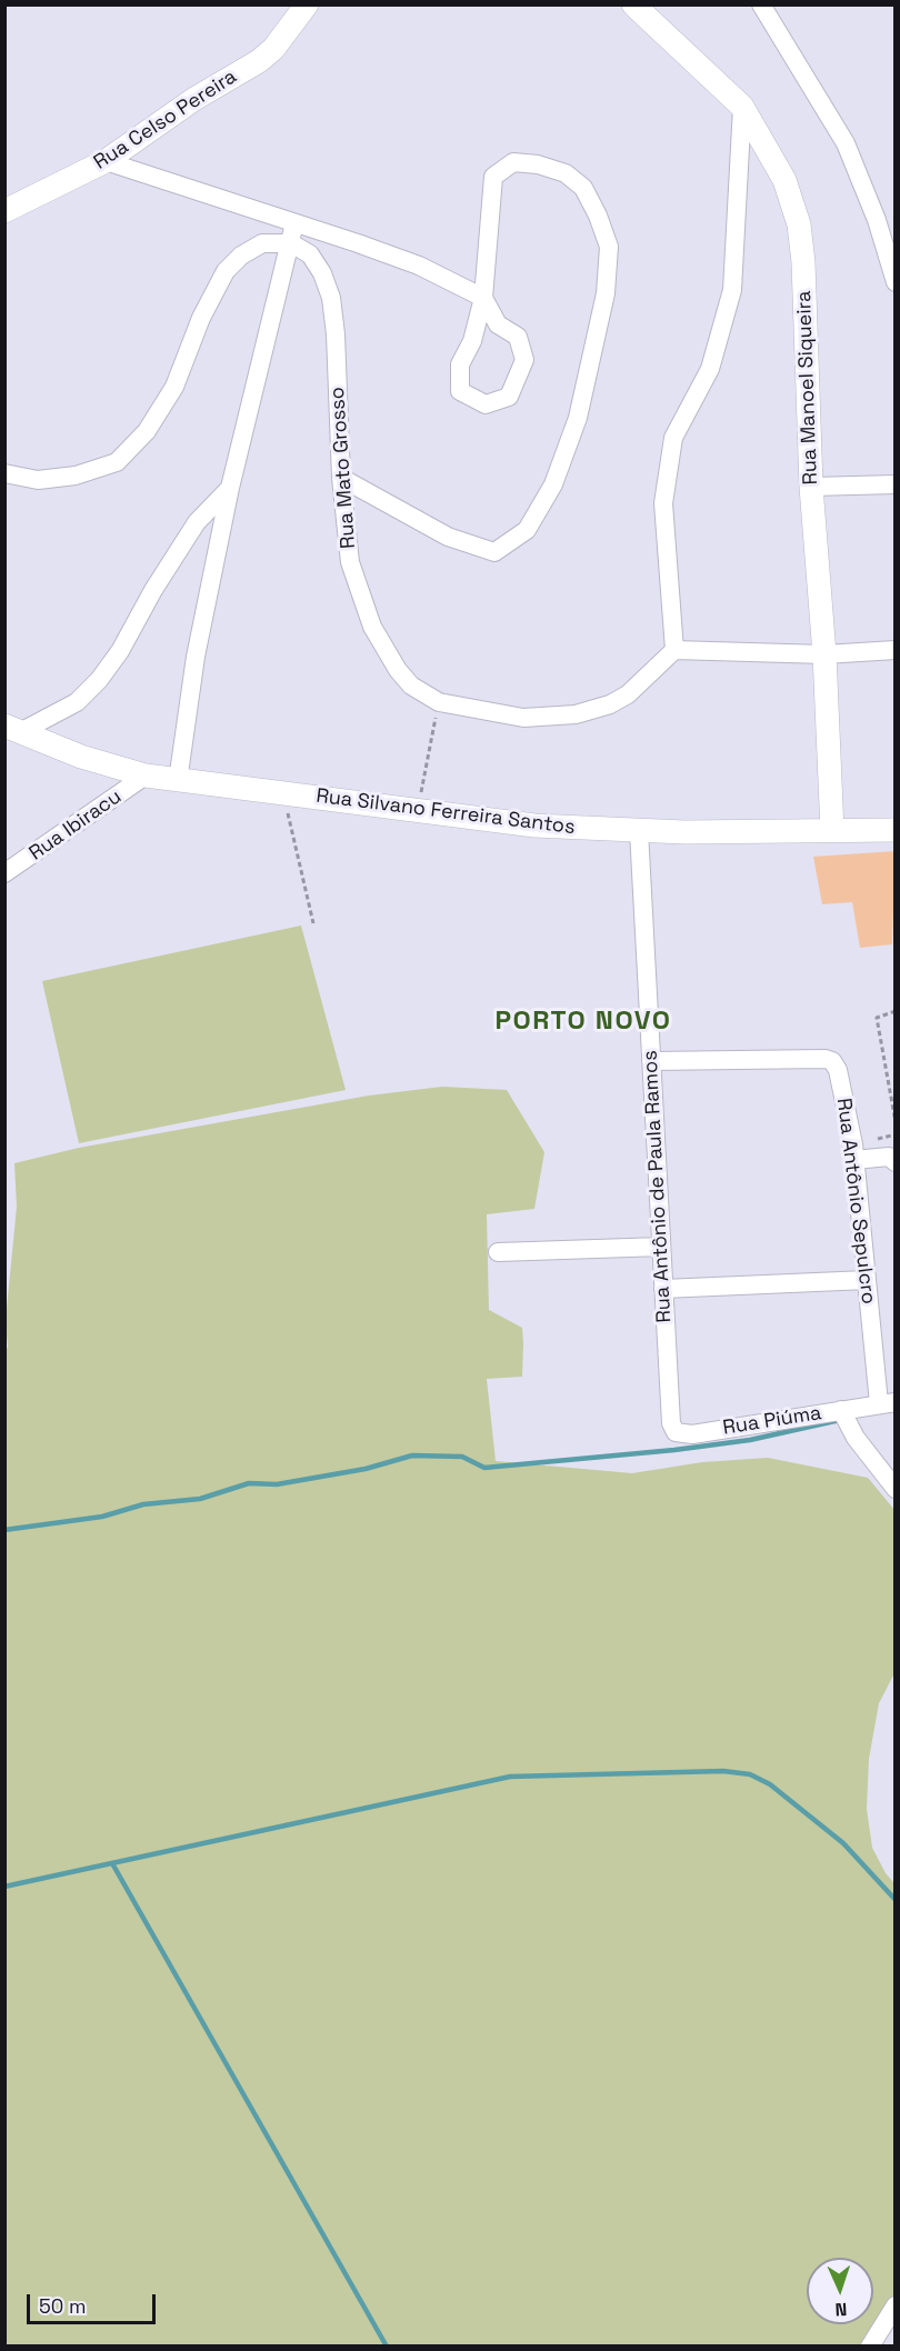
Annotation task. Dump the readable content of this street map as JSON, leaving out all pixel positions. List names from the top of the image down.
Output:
{
  "streets": {
    "street": [
      "Rua Celso Pereira",
      "Rua Manoel Siqueira",
      "Rua Mato Grosso",
      "Rua Silvano Ferreira Santos",
      "Rua Ibiracu",
      "Rua Antônio de Paula Ramos",
      "Rua Antônio Sepulcro",
      "Rua Piúma"
    ]
  },
  "crossings": [
    ["Rua Manoel Siqueira", "Rua Silvano Ferreira Santos"],
    ["Rua Silvano Ferreira Santos", "Rua Ibiracu"],
    ["Rua Silvano Ferreira Santos", "Rua Antônio de Paula Ramos"],
    ["Rua Antônio de Paula Ramos", "Rua Antônio Sepulcro"],
    ["Rua Antônio de Paula Ramos", "Rua Piúma"],
    ["Rua Antônio Sepulcro", "Rua Piúma"]
  ],
  "districts": ["PORTO NOVO"],
  "scale_bar": "50 m",
  "north": "bottom"
}
